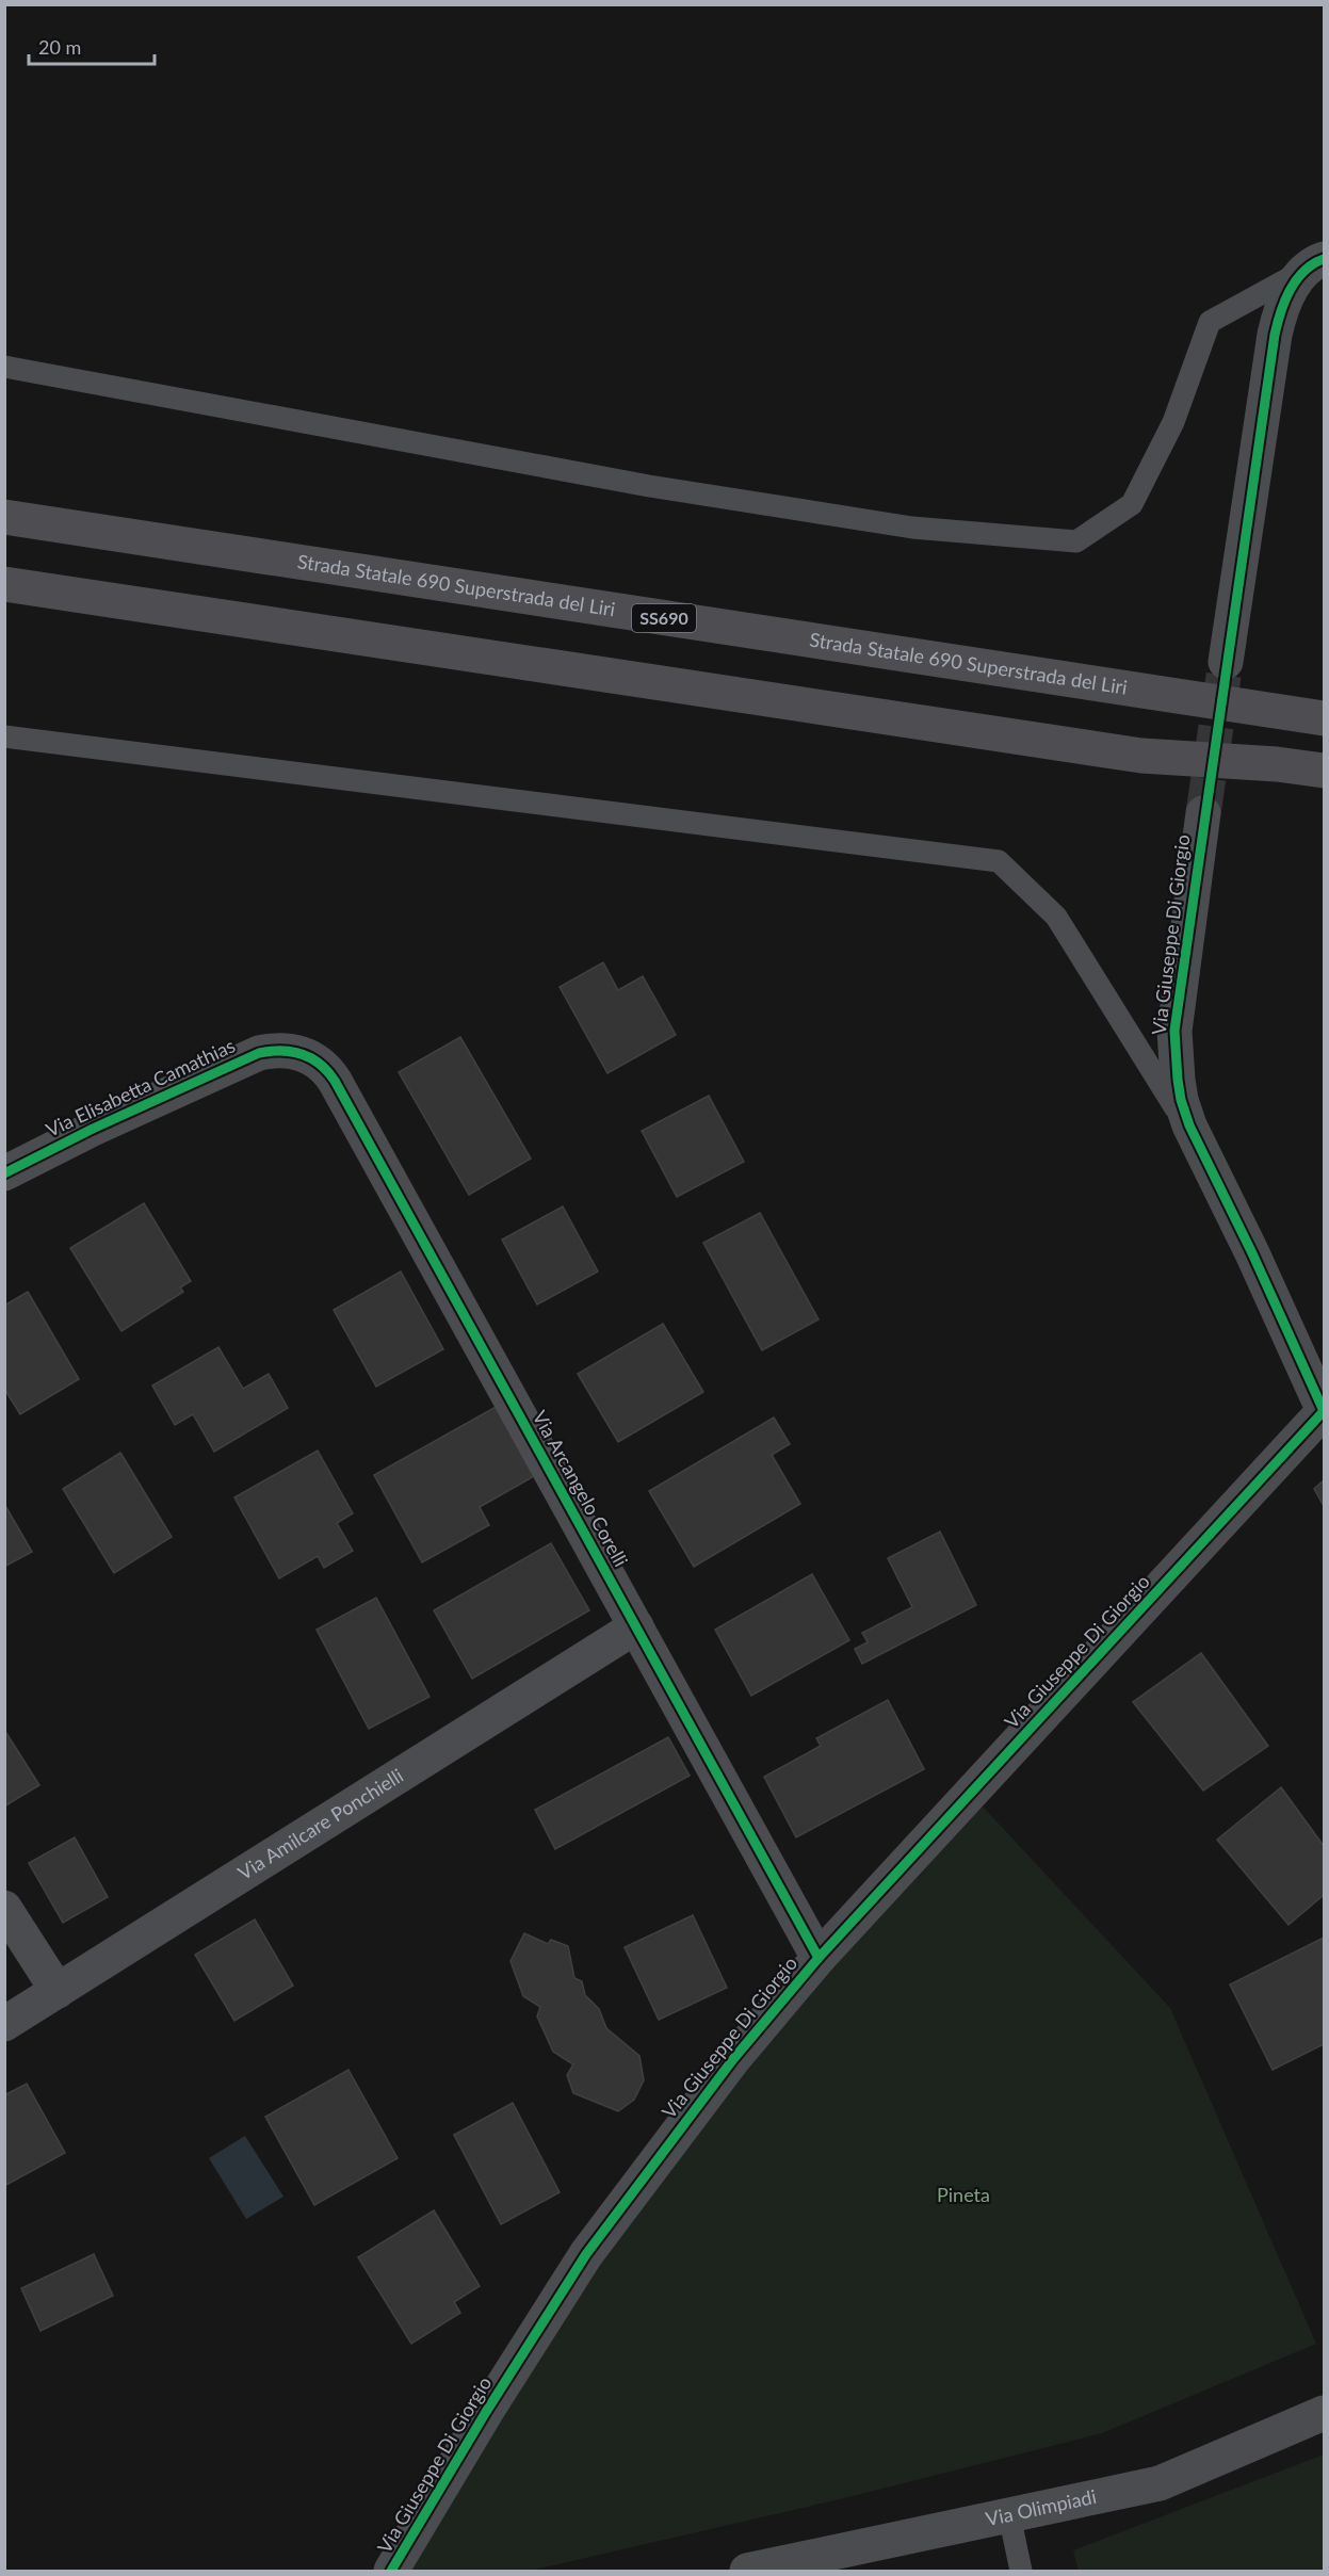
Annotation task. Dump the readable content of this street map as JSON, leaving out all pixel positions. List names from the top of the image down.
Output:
{
  "streets": {
    "highway": ["Strada Statale 690 Superstrada del Liri", "SS690"],
    "street": [
      "Via Giuseppe Di Giorgio",
      "Via Elisabetta Camathias",
      "Via Arcangelo Corelli",
      "Via Amilcare Ponchielli",
      "Via Olimpiadi"
    ]
  },
  "crossings": [
    ["Via Giuseppe Di Giorgio", "Via Arcangelo Corelli"],
    ["Via Elisabetta Camathias", "Via Arcangelo Corelli"],
    ["Via Arcangelo Corelli", "Via Amilcare Ponchielli"]
  ],
  "parks": ["Pineta"],
  "scale_bar": "20 m"
}
